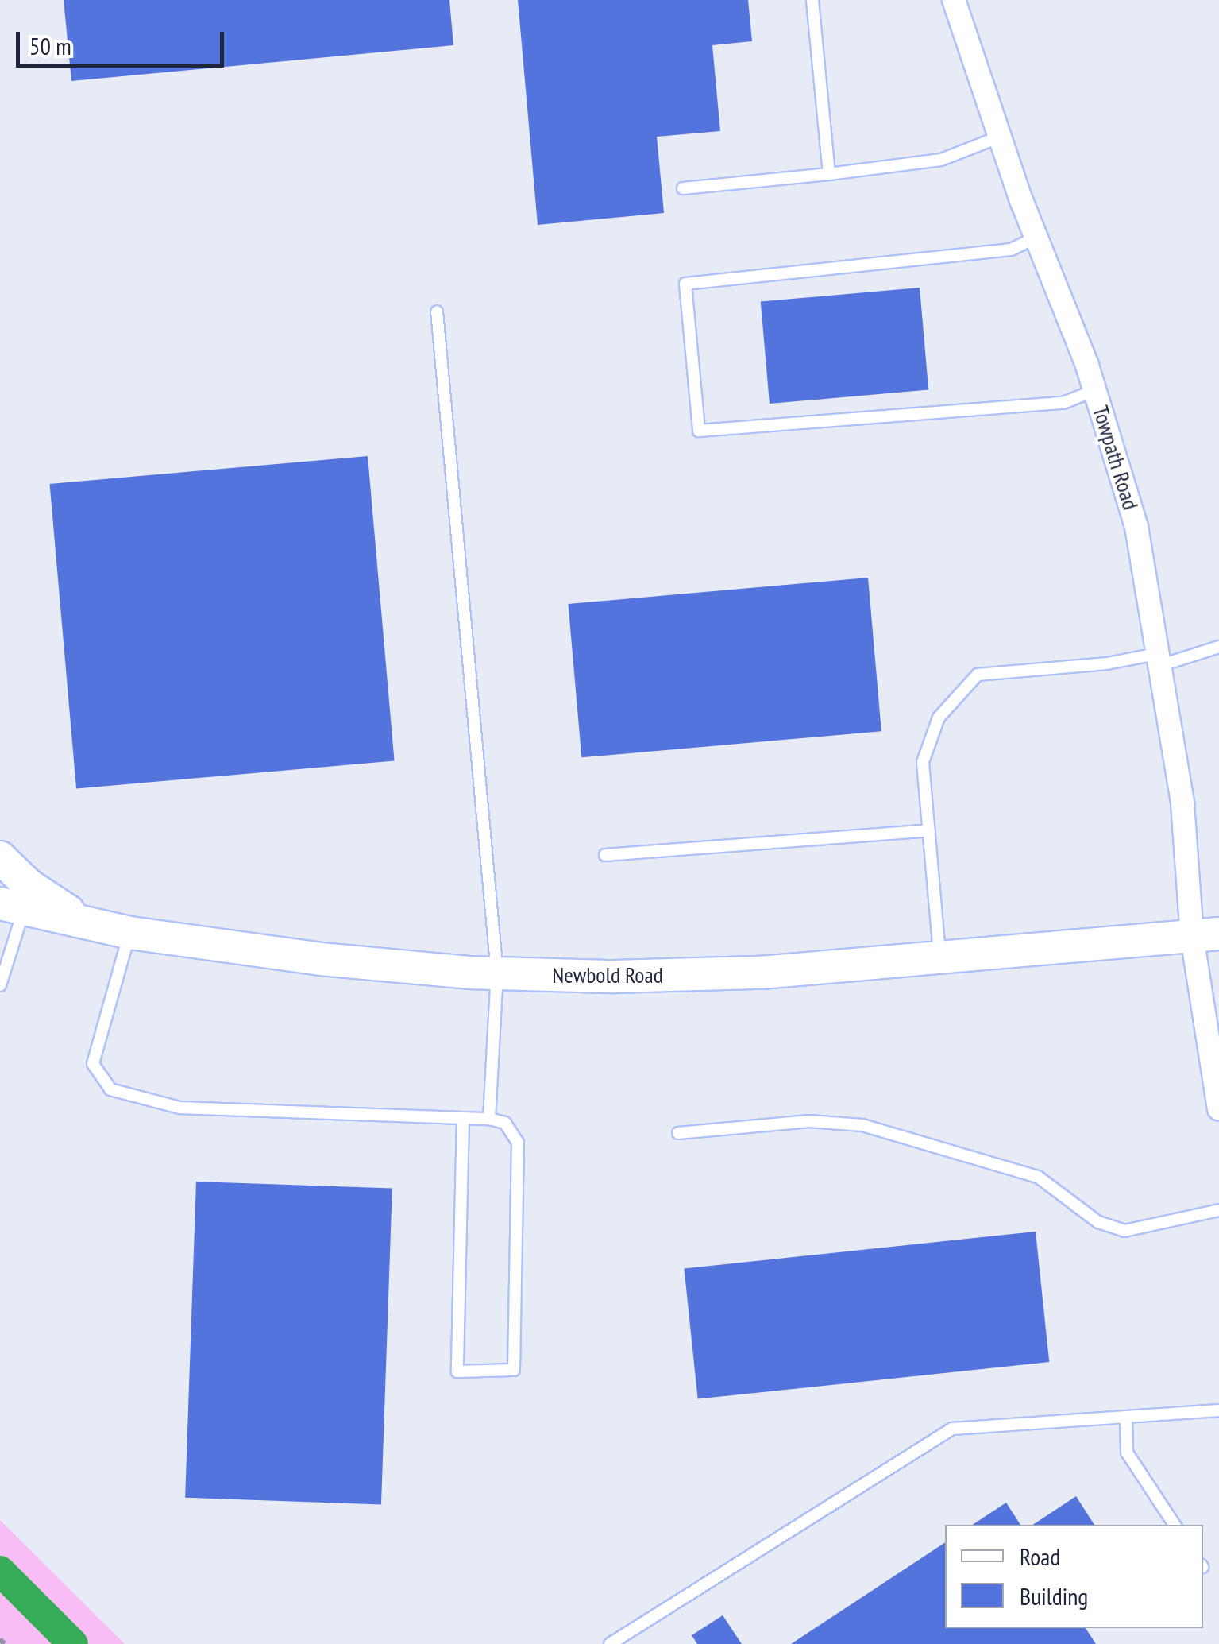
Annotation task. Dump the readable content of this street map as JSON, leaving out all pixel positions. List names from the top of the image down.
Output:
{
  "streets": {
    "main road": ["Newbold Road"],
    "street": ["Towpath Road"]
  },
  "crossings": [
    ["Towpath Road", "Newbold Road"]
  ],
  "legend": ["Road", "Building"],
  "scale_bar": "50 m"
}
